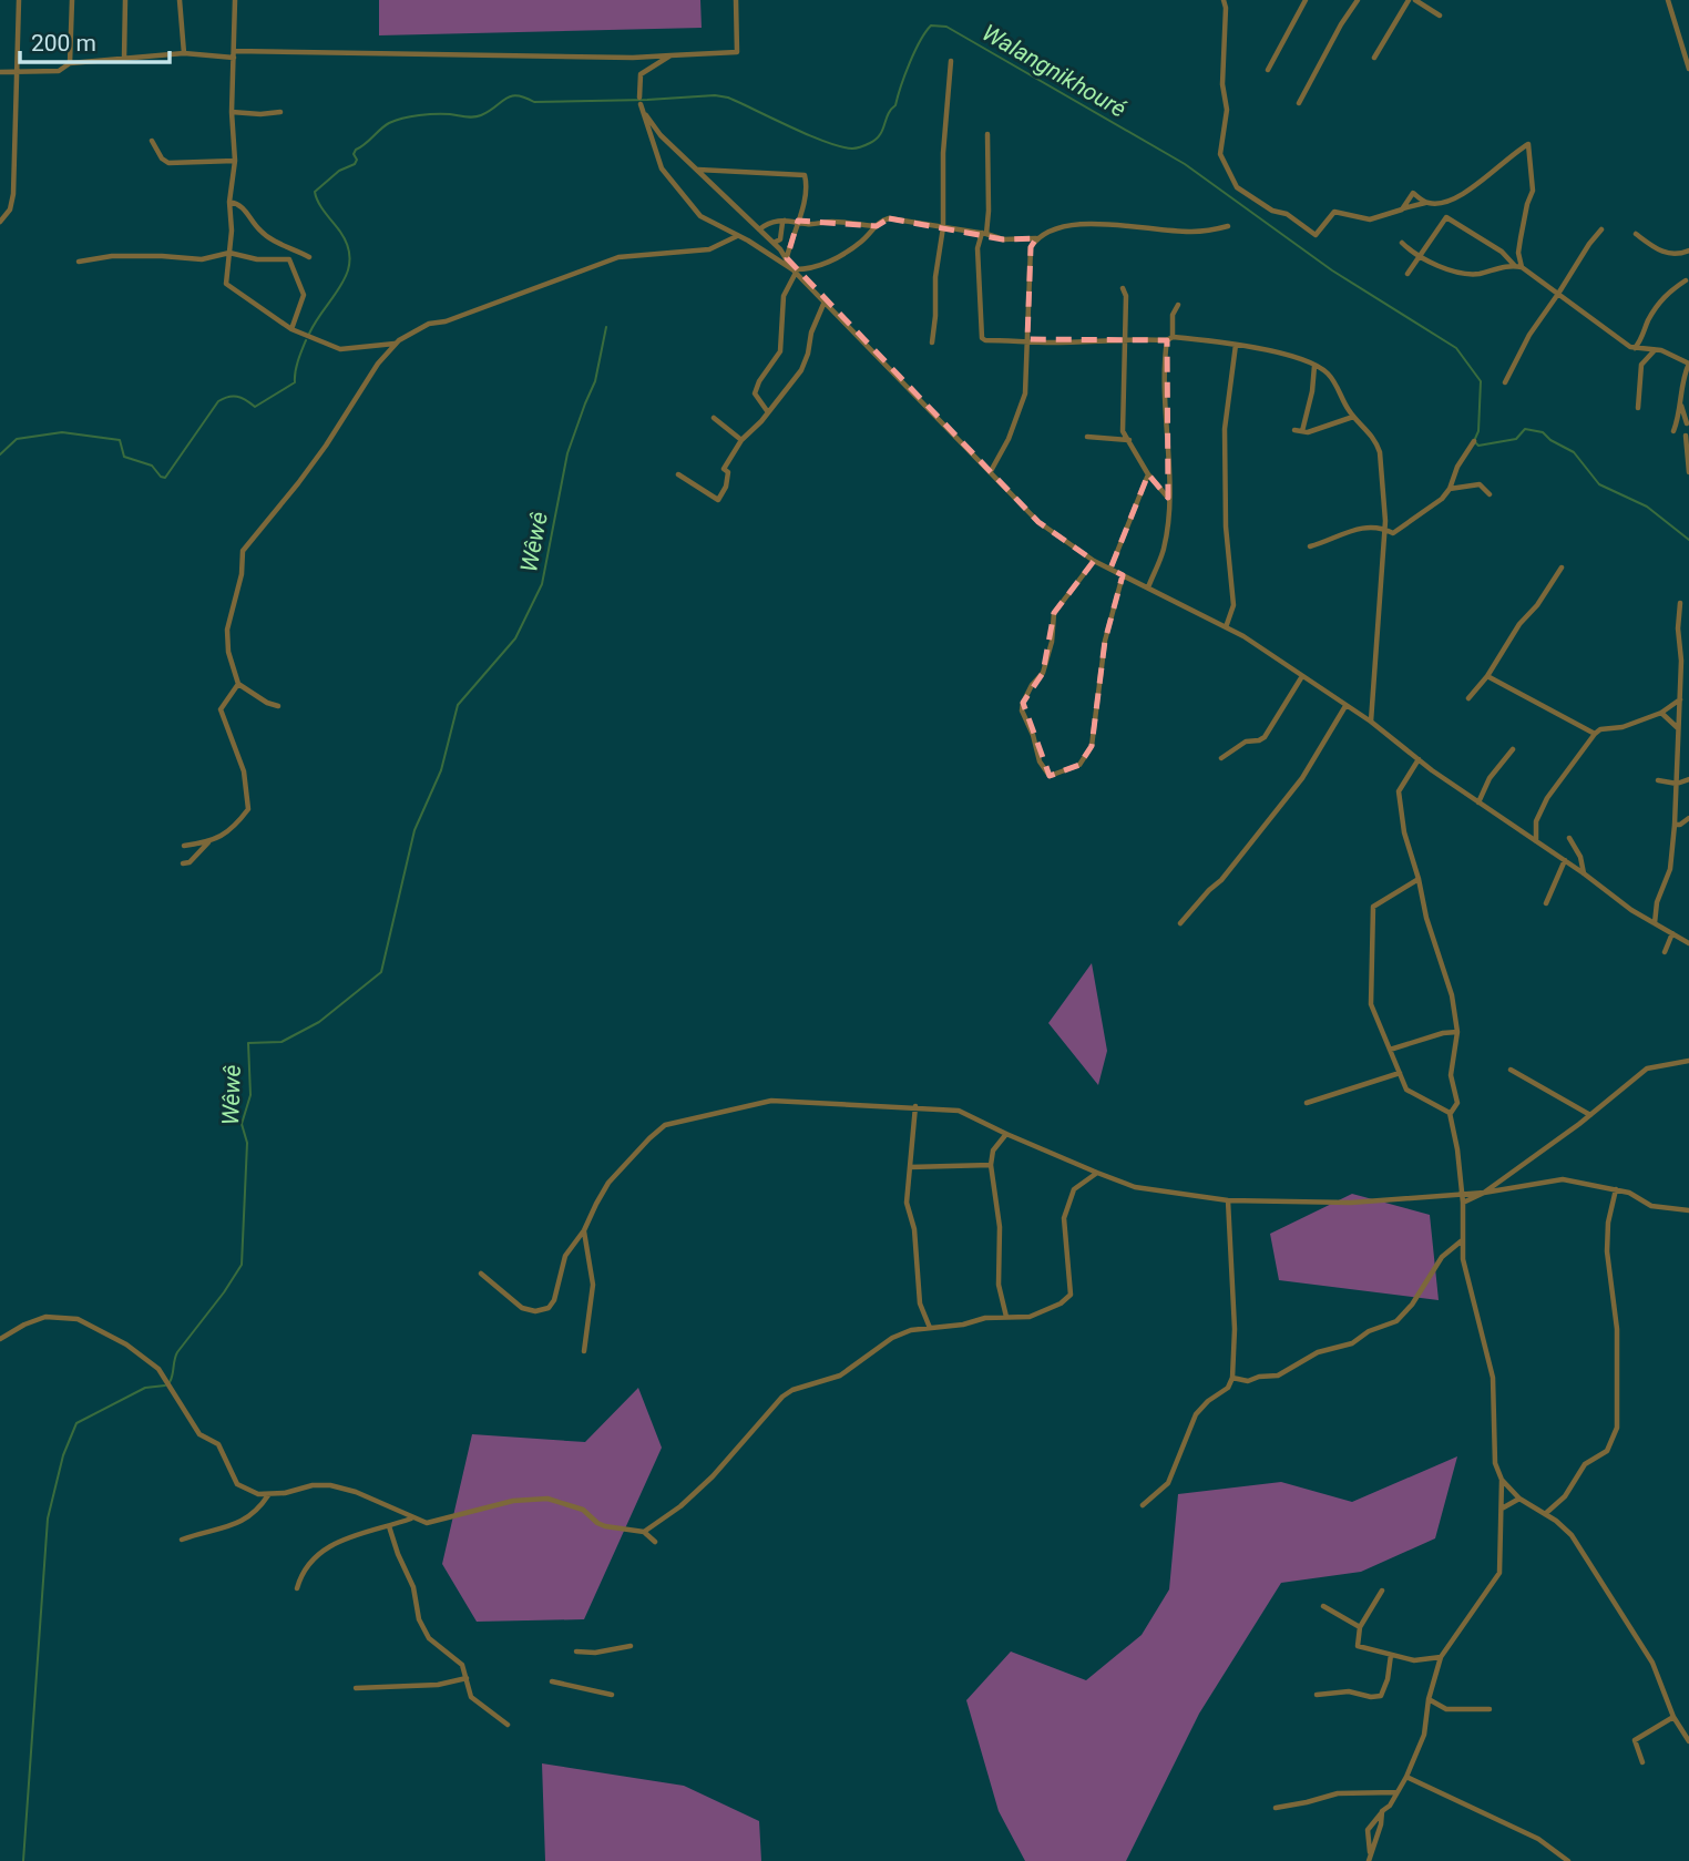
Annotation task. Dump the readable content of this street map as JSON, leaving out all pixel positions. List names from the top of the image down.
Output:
{
  "water": ["Walangnikhouré", "Wêwê"],
  "scale_bar": "200 m"
}
